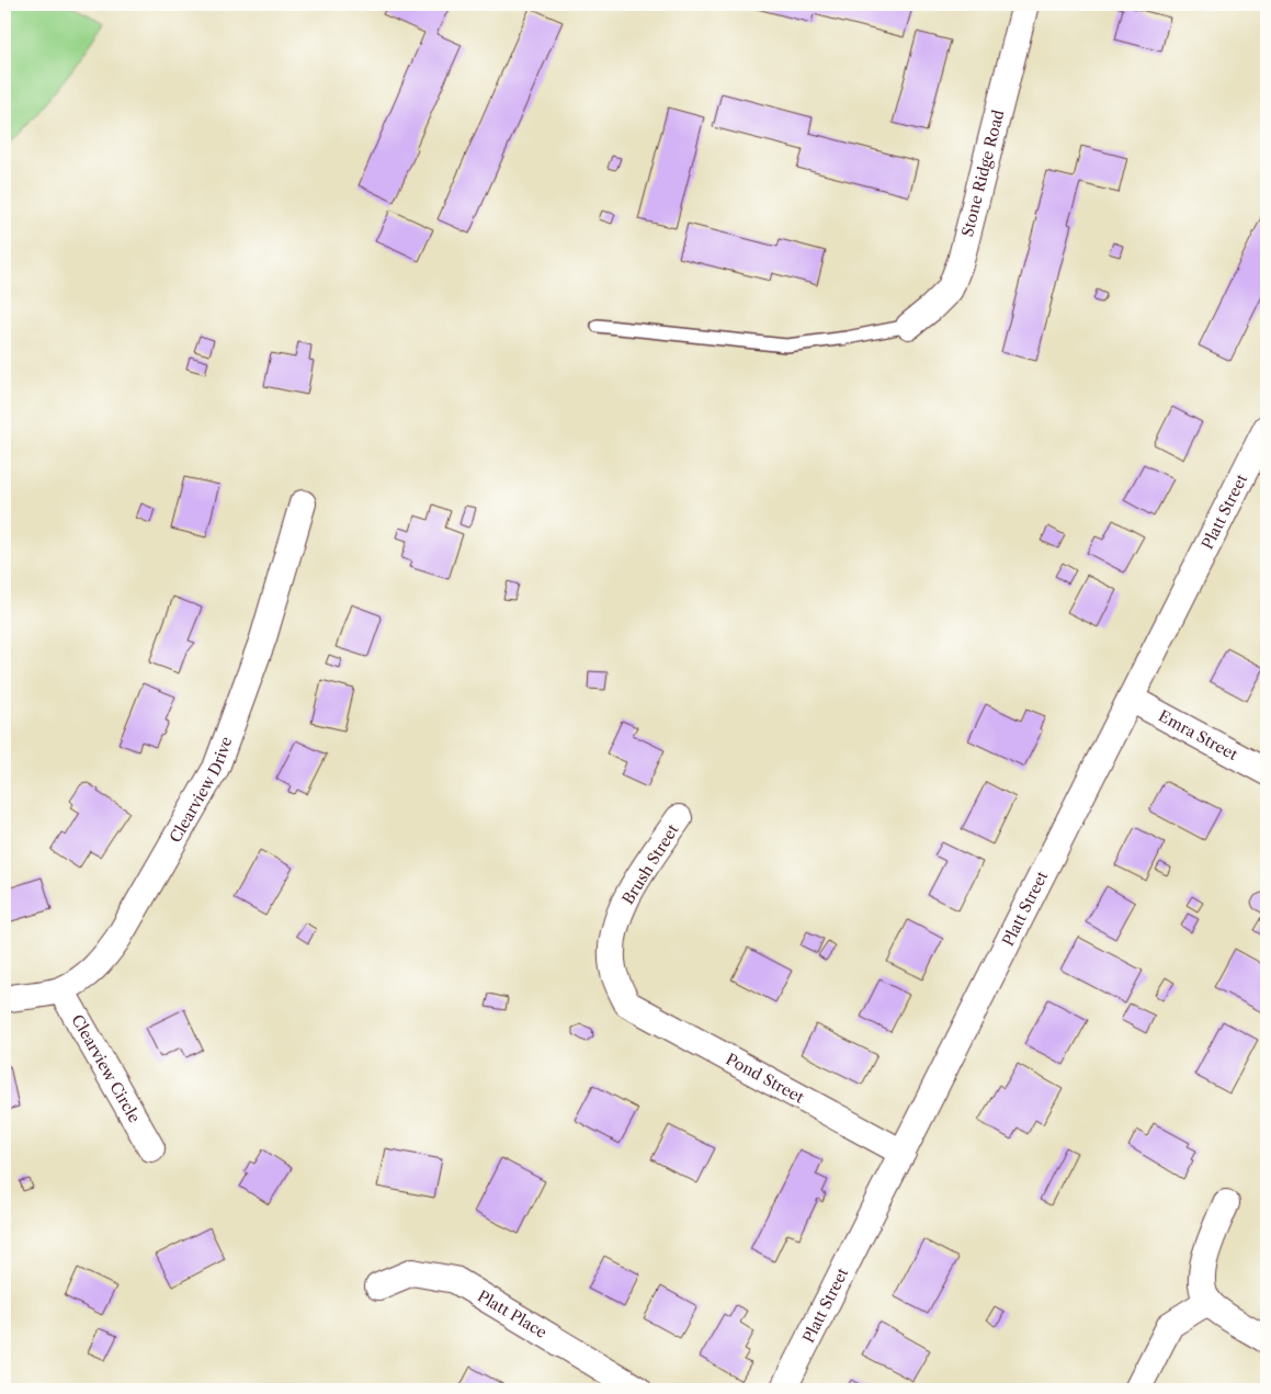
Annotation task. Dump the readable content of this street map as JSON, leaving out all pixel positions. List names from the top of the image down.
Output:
{
  "streets": {
    "street": [
      "Stone Ridge Road",
      "Platt Street",
      "Emra Street",
      "Clearview Drive",
      "Brush Street",
      "Clearview Circle",
      "Pond Street",
      "Platt Place"
    ]
  },
  "crossings": [
    ["Platt Street", "Emra Street"],
    ["Platt Street", "Pond Street"],
    ["Clearview Drive", "Clearview Circle"],
    ["Brush Street", "Pond Street"]
  ]
}
